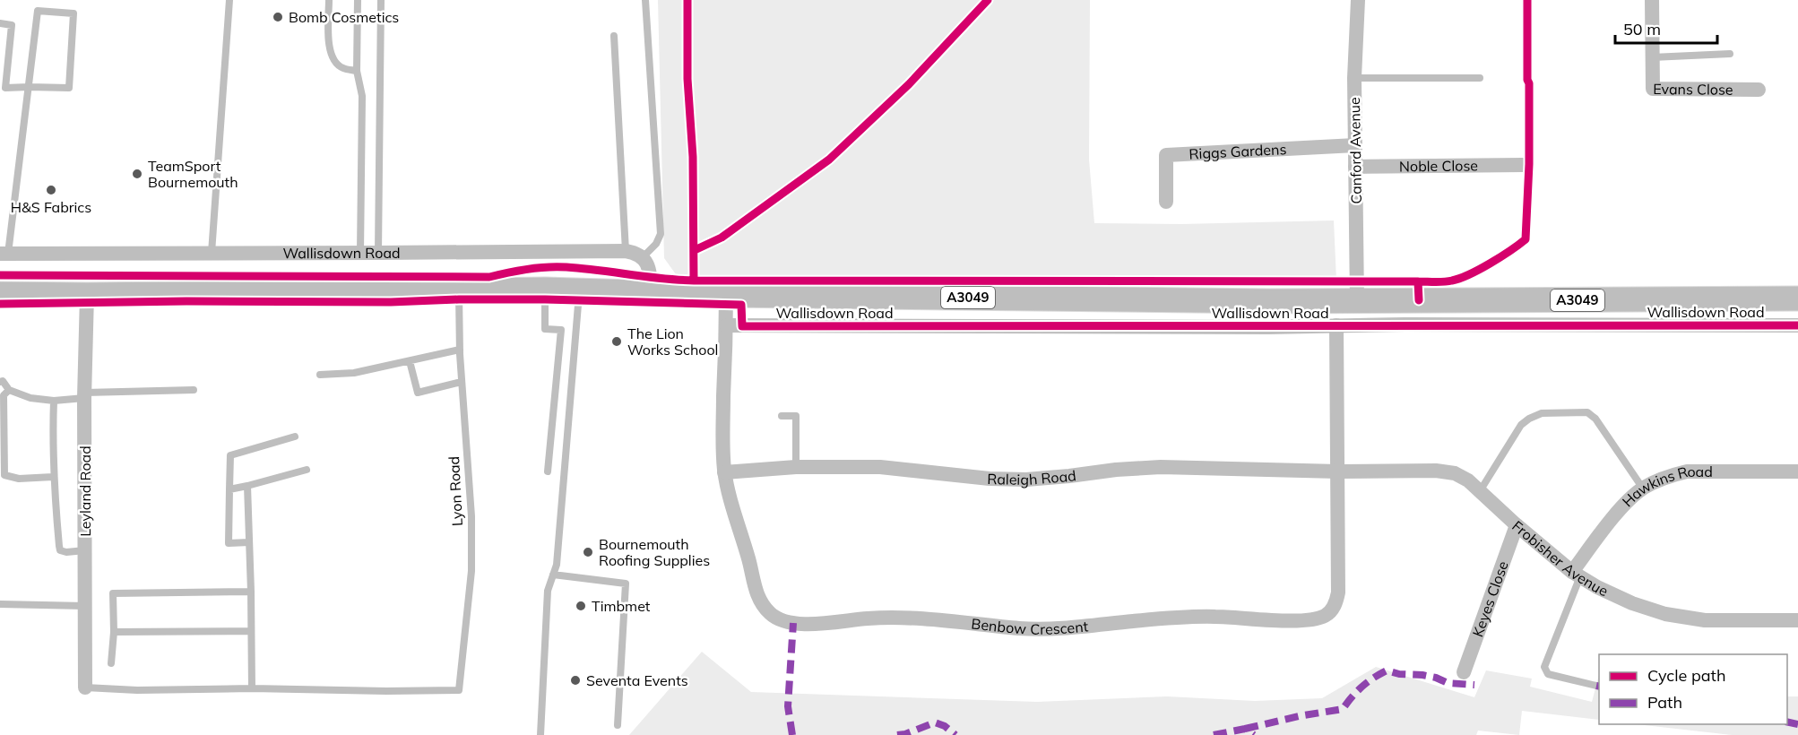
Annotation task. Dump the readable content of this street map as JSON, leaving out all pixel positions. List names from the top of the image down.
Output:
{
  "streets": {
    "main road": ["Wallisdown Road", "A3049"],
    "street": [
      "Evans Close",
      "Canford Avenue",
      "Riggs Gardens",
      "Noble Close",
      "Raleigh Road",
      "Hawkins Road",
      "Leyland Road",
      "Frobisher Avenue",
      "Keyes Close",
      "Benbow Crescent"
    ],
    "lane": ["Lyon Road"]
  },
  "crossings": [
    ["Canford Avenue", "Riggs Gardens"],
    ["Canford Avenue", "Noble Close"],
    ["Canford Avenue", "Wallisdown Road"],
    ["Wallisdown Road", "Leyland Road"],
    ["Wallisdown Road", "Lyon Road"],
    ["Wallisdown Road", "Benbow Crescent"],
    ["Raleigh Road", "Frobisher Avenue"],
    ["Raleigh Road", "Benbow Crescent"],
    ["Hawkins Road", "Frobisher Avenue"],
    ["Frobisher Avenue", "Keyes Close"],
    ["Frobisher Avenue", "Benbow Crescent"]
  ],
  "places": [
    "Bomb Cosmetics",
    "TeamSport Bournemouth",
    "H&S Fabrics",
    "The Lion Works School",
    "Bournemouth Roofing Supplies",
    "Timbmet",
    "Seventa Events"
  ],
  "legend": ["Cycle path", "Path"],
  "scale_bar": "50 m"
}
